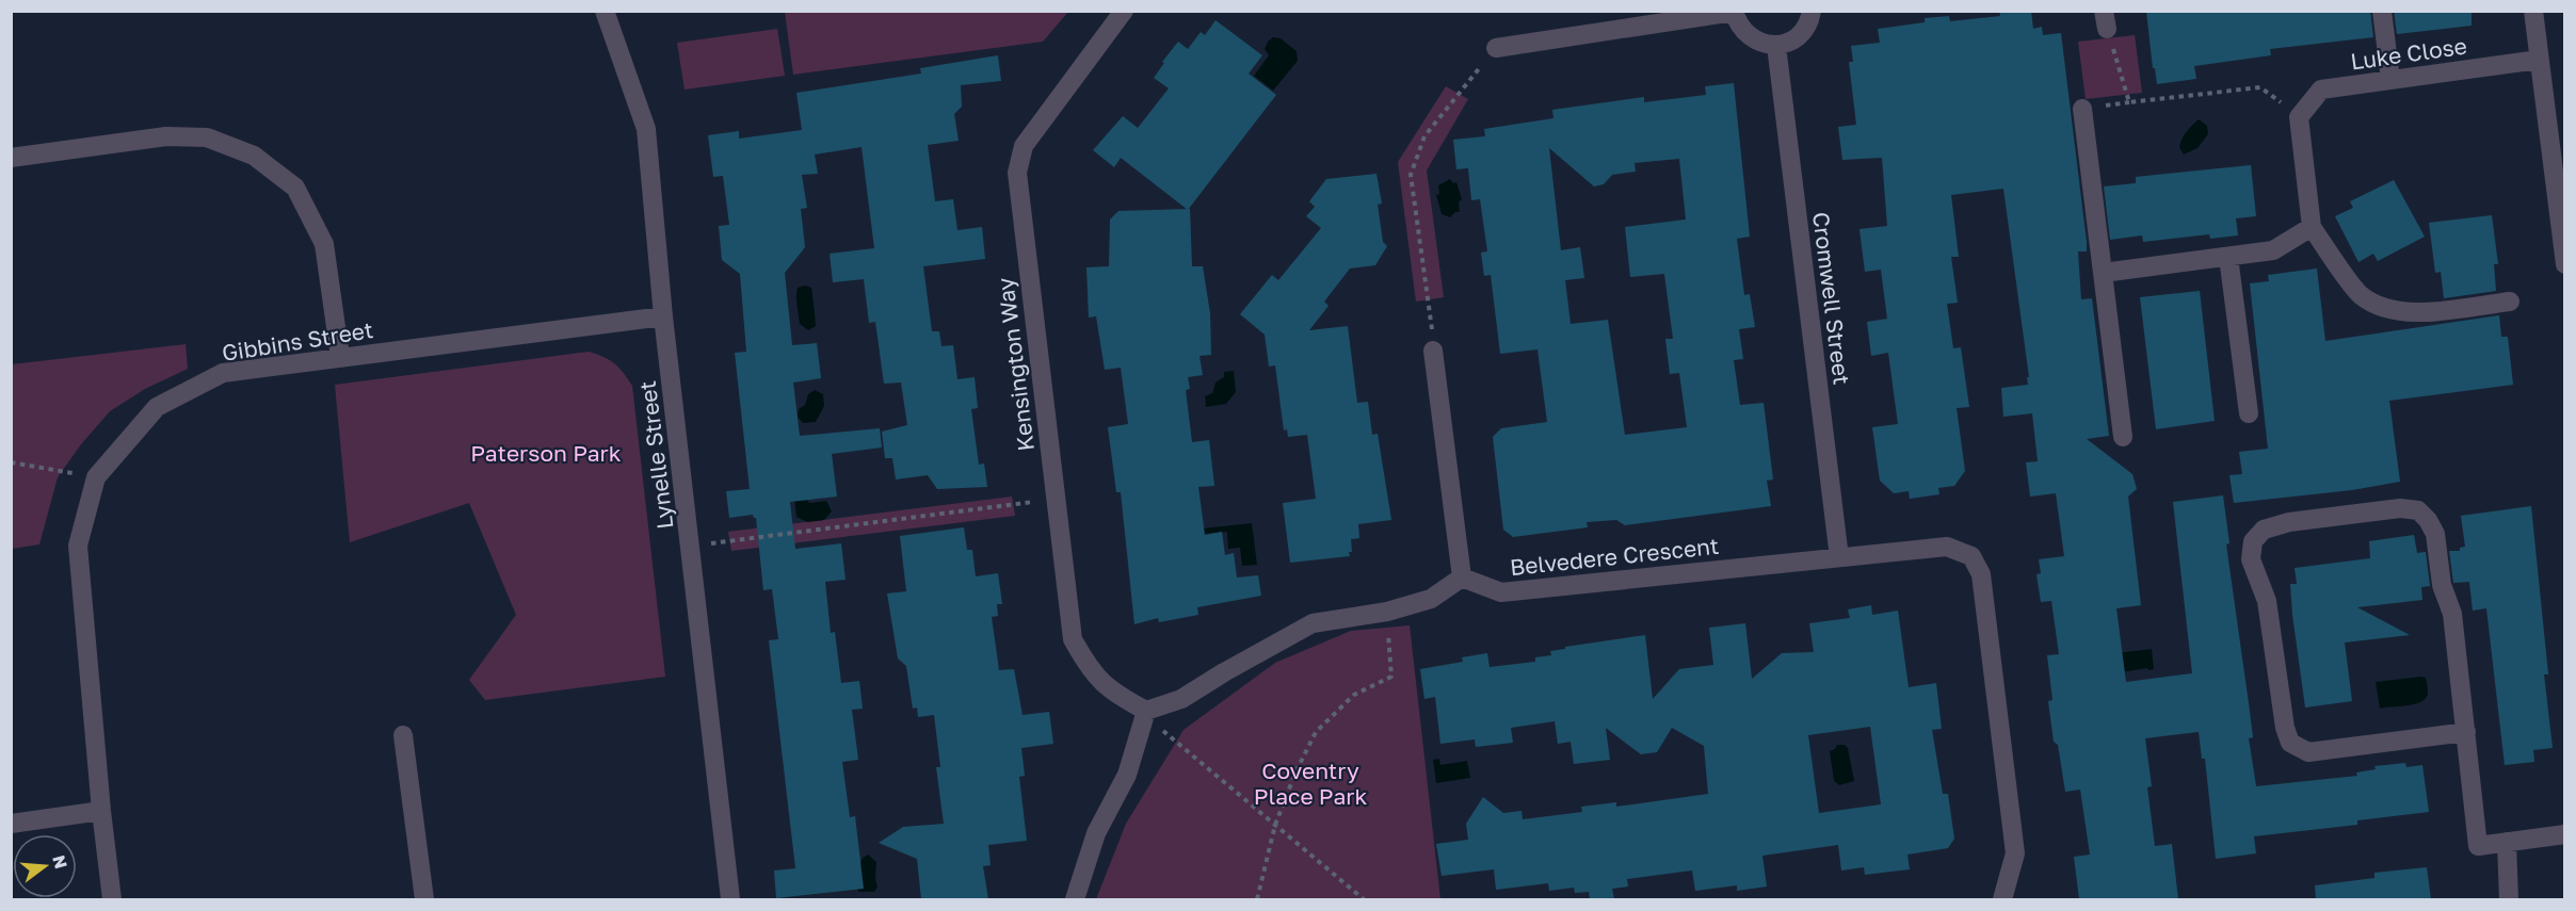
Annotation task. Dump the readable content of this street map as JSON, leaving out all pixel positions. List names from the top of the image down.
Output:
{
  "streets": {
    "street": [
      "Luke Close",
      "Cromwell Street",
      "Gibbins Street",
      "Kensington Way",
      "Lynelle Street",
      "Belvedere Crescent"
    ]
  },
  "crossings": [
    ["Cromwell Street", "Belvedere Crescent"],
    ["Gibbins Street", "Lynelle Street"]
  ],
  "parks": ["Paterson Park", "Coventry Place Park"],
  "north": "right"
}
